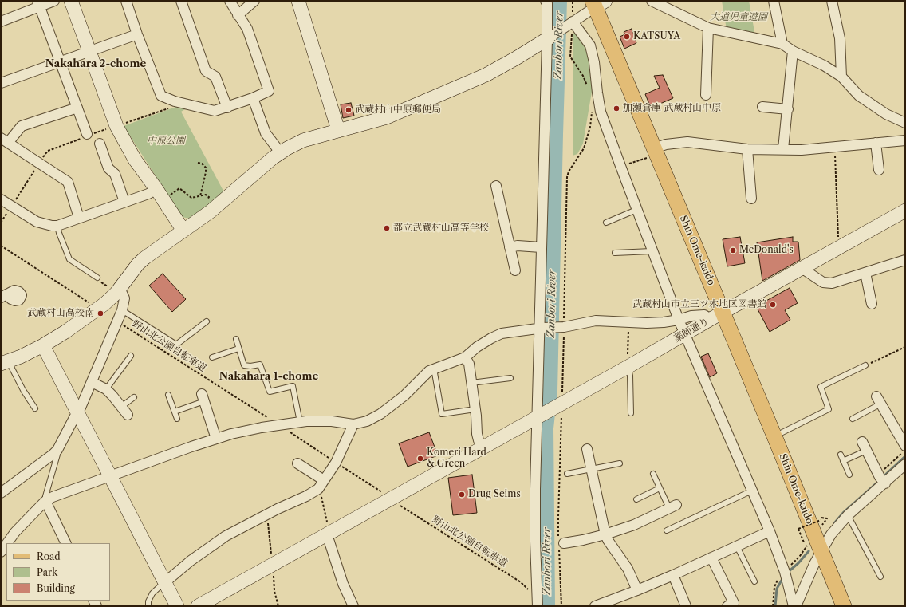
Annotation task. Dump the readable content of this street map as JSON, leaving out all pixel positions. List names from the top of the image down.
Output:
{
  "streets": {
    "main road": ["Shin Ome-kaido"],
    "street": ["薬師通り"],
    "path": ["野山北公園自転車道"]
  },
  "crossings": [
    ["Shin Ome-kaido", "薬師通り"]
  ],
  "districts": ["Nakahara 2-chome", "Nakahara 1-chome"],
  "water": ["Zanbori River"],
  "parks": ["大道児童遊園", "中原公園"],
  "places": [
    "KATSUYA",
    "加瀬倉庫 武蔵村山中原",
    "武蔵村山中原郵便局",
    "都立武蔵村山高等学校",
    "McDonald's",
    "武蔵村山市立三ツ木地区図書館",
    "武蔵村山高校南",
    "Komeri Hard & Green",
    "Drug Seims"
  ],
  "legend": ["Road", "Park", "Building"]
}
